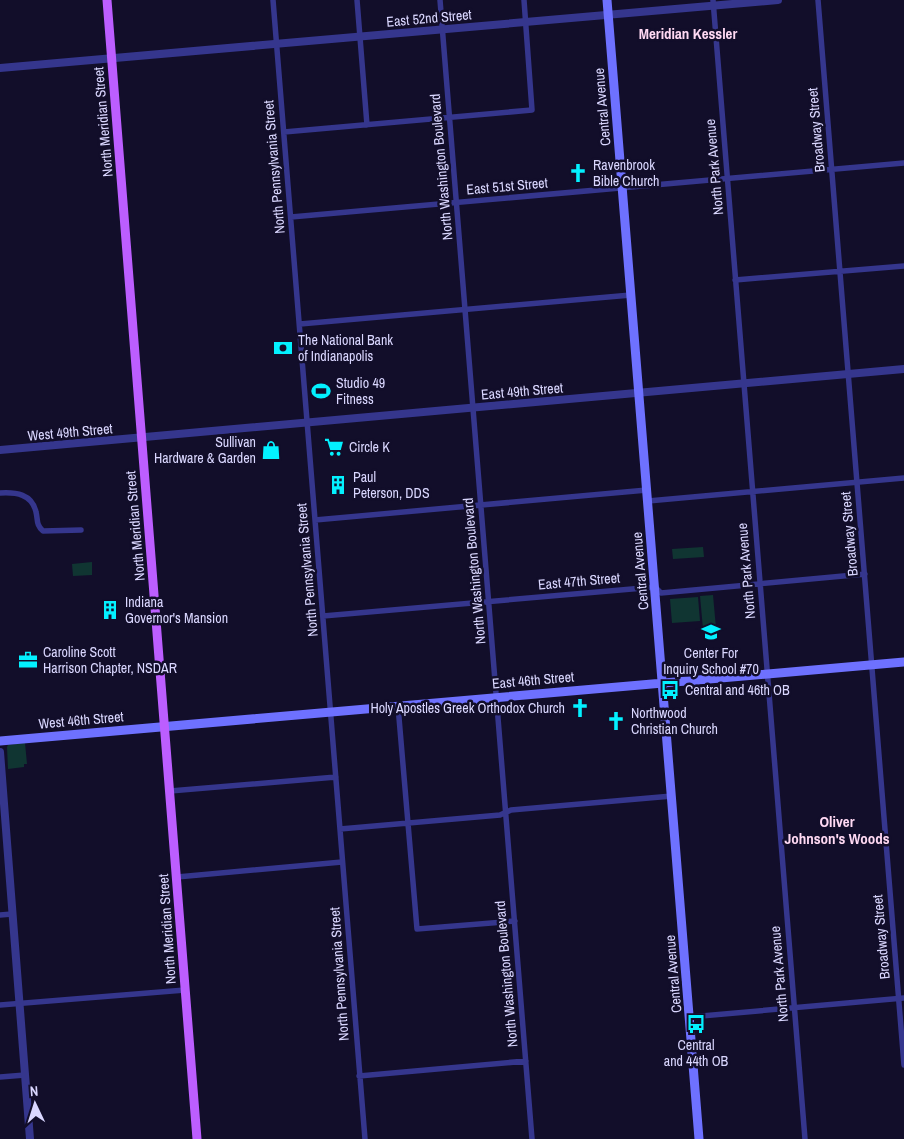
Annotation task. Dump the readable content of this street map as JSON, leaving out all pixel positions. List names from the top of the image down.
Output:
{
  "streets": {
    "main road": [
      "Central Avenue",
      "North Meridian Street",
      "East 46th Street",
      "West 46th Street"
    ],
    "street": [
      "East 52nd Street",
      "Broadway Street",
      "North Pennsylvania Street",
      "North Washington Boulevard",
      "North Park Avenue",
      "East 51st Street",
      "East 49th Street",
      "West 49th Street",
      "East 47th Street"
    ]
  },
  "crossings": [
    ["East 52nd Street", "Central Avenue"],
    ["East 52nd Street", "North Meridian Street"],
    ["East 52nd Street", "North Pennsylvania Street"],
    ["East 52nd Street", "North Washington Boulevard"],
    ["East 52nd Street", "North Park Avenue"],
    ["Central Avenue", "East 51st Street"],
    ["Central Avenue", "East 49th Street"],
    ["Central Avenue", "East 47th Street"],
    ["Central Avenue", "East 46th Street"],
    ["North Meridian Street", "East 49th Street"],
    ["North Meridian Street", "West 49th Street"],
    ["North Meridian Street", "East 46th Street"],
    ["North Meridian Street", "West 46th Street"],
    ["Broadway Street", "East 51st Street"],
    ["Broadway Street", "East 49th Street"],
    ["Broadway Street", "East 47th Street"],
    ["Broadway Street", "East 46th Street"],
    ["North Pennsylvania Street", "East 51st Street"],
    ["North Pennsylvania Street", "East 49th Street"],
    ["North Pennsylvania Street", "East 47th Street"],
    ["North Pennsylvania Street", "East 46th Street"],
    ["North Washington Boulevard", "East 51st Street"],
    ["North Washington Boulevard", "East 49th Street"],
    ["North Washington Boulevard", "East 47th Street"],
    ["North Washington Boulevard", "East 46th Street"],
    ["North Park Avenue", "East 51st Street"],
    ["North Park Avenue", "East 49th Street"],
    ["North Park Avenue", "East 47th Street"],
    ["North Park Avenue", "East 46th Street"],
    ["East 49th Street", "West 49th Street"],
    ["East 46th Street", "West 46th Street"]
  ],
  "districts": ["Meridian Kessler", "Oliver Johnson's Woods"],
  "places": {
    "church": ["Ravenbrook Bible Church", "Holy Apostles Greek Orthodox Church", "Northwood Christian Church"],
    "bank": ["The National Bank of Indianapolis"],
    "sports": ["Studio 49 Fitness"],
    "supermarket": ["Circle K"],
    "shop": ["Sullivan Hardware & Garden"],
    "building": ["Paul Peterson, DDS", "Indiana Governor's Mansion"],
    "school or university": ["Center For Inquiry School #70"],
    "office": ["Caroline Scott Harrison Chapter, NSDAR"],
    "bus stop": ["Central and 46th OB", "Central and 44th OB"]
  },
  "north": "top"
}
